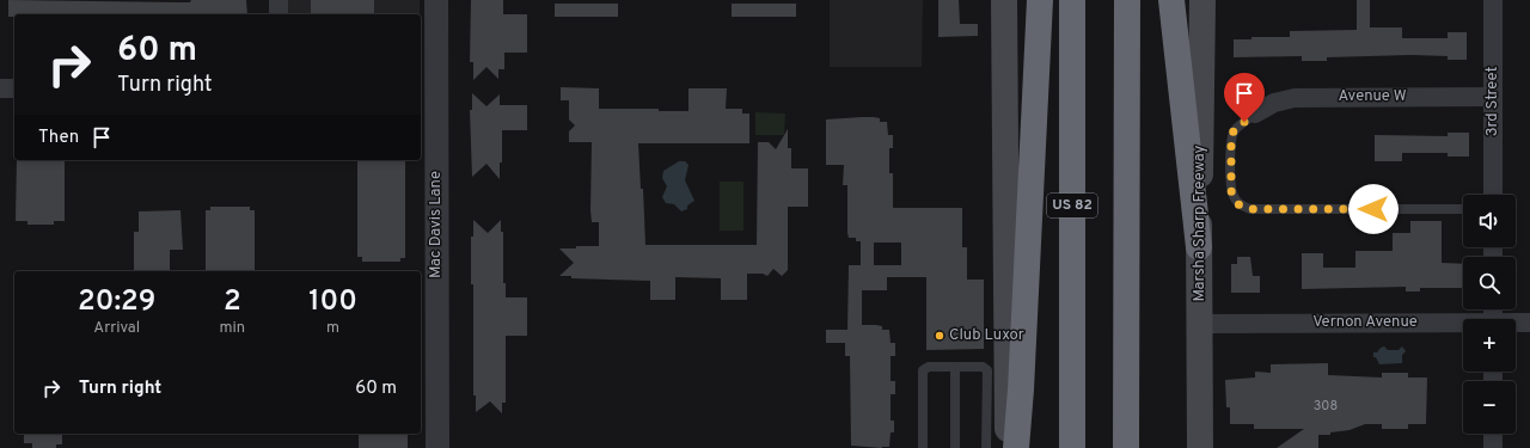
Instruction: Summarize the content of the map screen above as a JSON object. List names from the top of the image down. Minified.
{"streets":{"highway":["US 82"],"main road":["Marsha Sharp Freeway"],"street":["Avenue W","3rd Street","Mac Davis Lane","Vernon Avenue"]},"crossings":[["Avenue W","3rd Street"],["Marsha Sharp Freeway","Vernon Avenue"]],"places":["Club Luxor"],"house_numbers":["308"],"page":{"turn":["60 m","Turn right"],"then":"Then","map_buttons":["+","−"],"eta":["20:29","Arrival","2","min","100","m"],"list":[{"name":"Turn right","value":"60 m"}]}}
